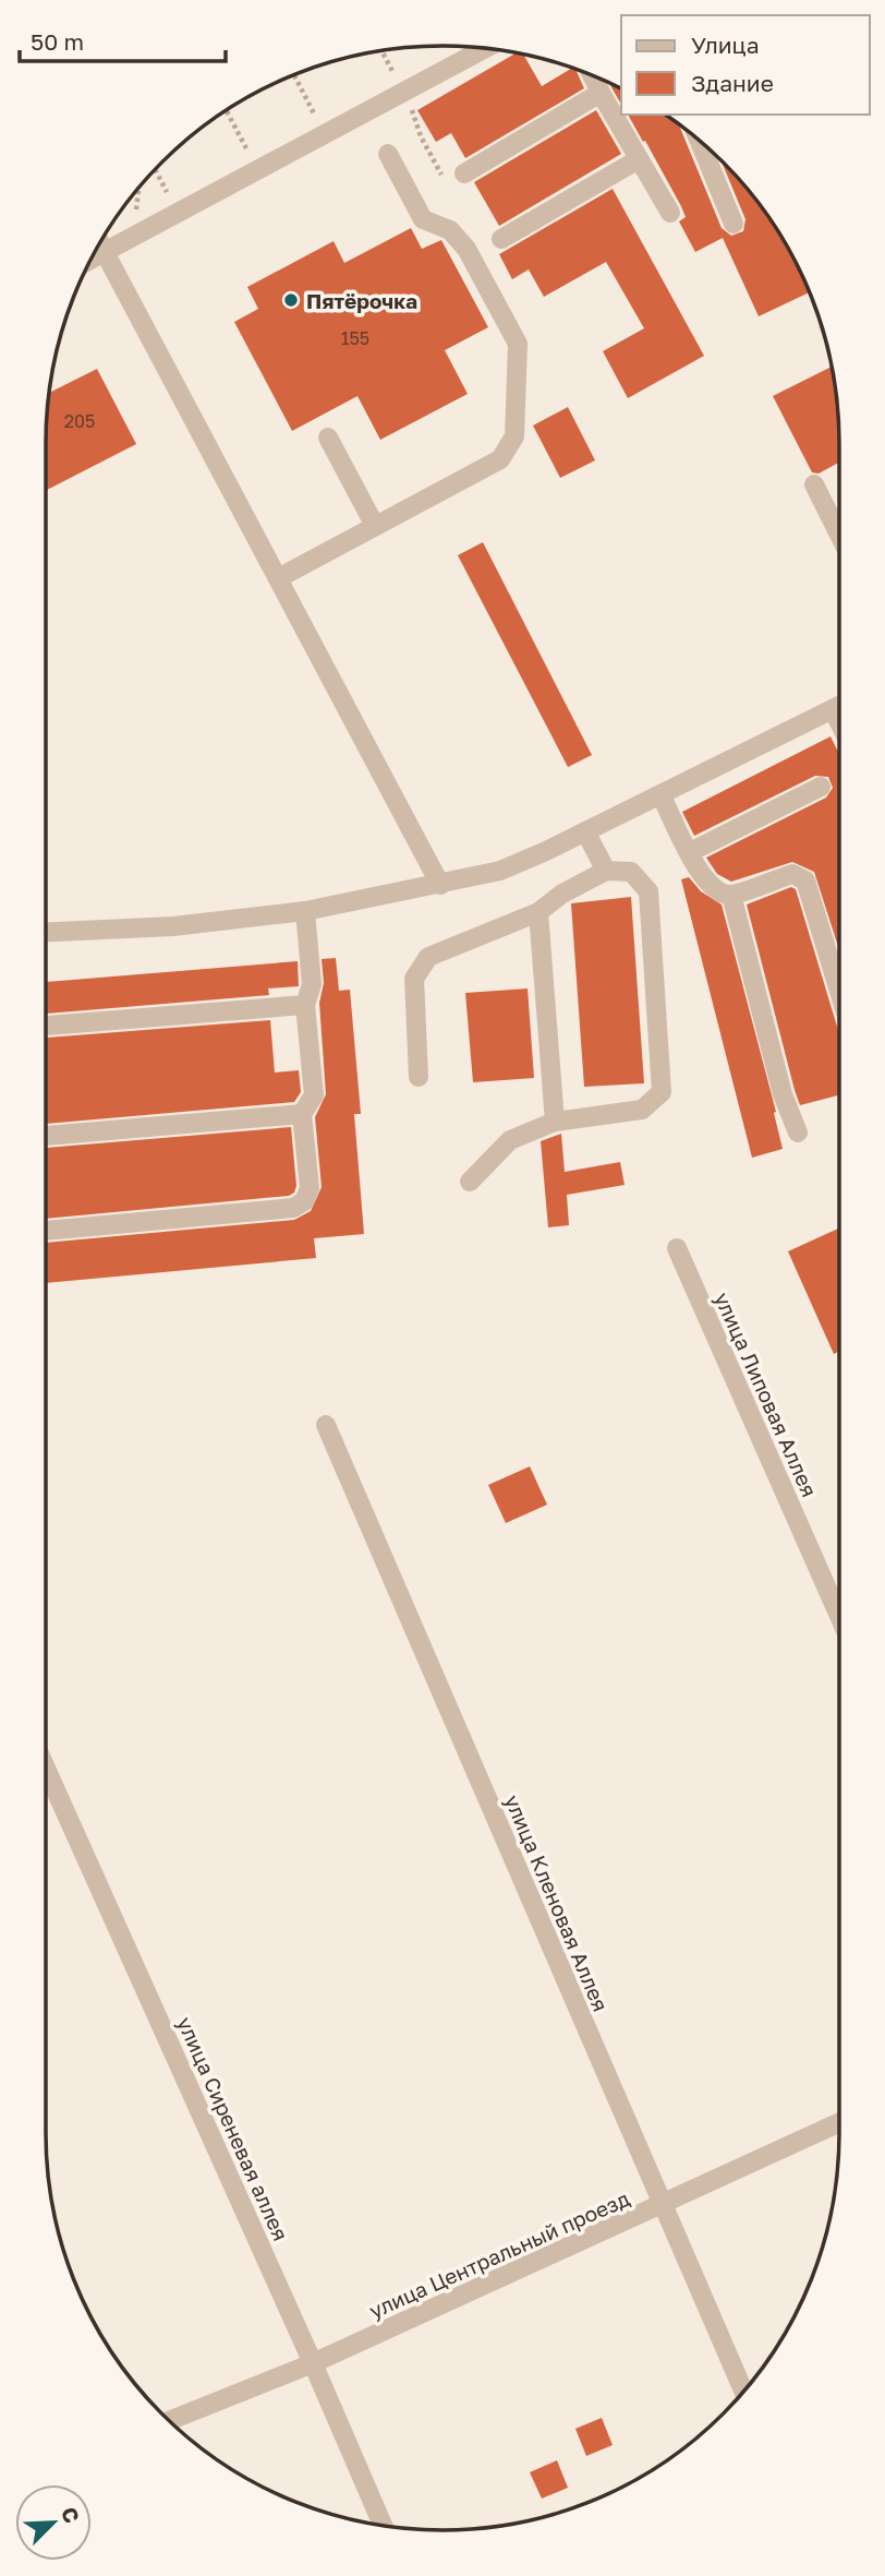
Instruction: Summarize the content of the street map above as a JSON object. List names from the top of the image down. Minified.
{"streets":{"street":["улица Липовая Аллея","улица Кленовая Аллея","улица Сиреневая аллея","улица Центральный проезд"]},"crossings":[["улица Кленовая Аллея","улица Центральный проезд"],["улица Сиреневая аллея","улица Центральный проезд"]],"places":["Пятёрочка"],"house_numbers":["155","205"],"legend":["Улица","Здание"],"scale_bar":"50 m","north":"top right"}
